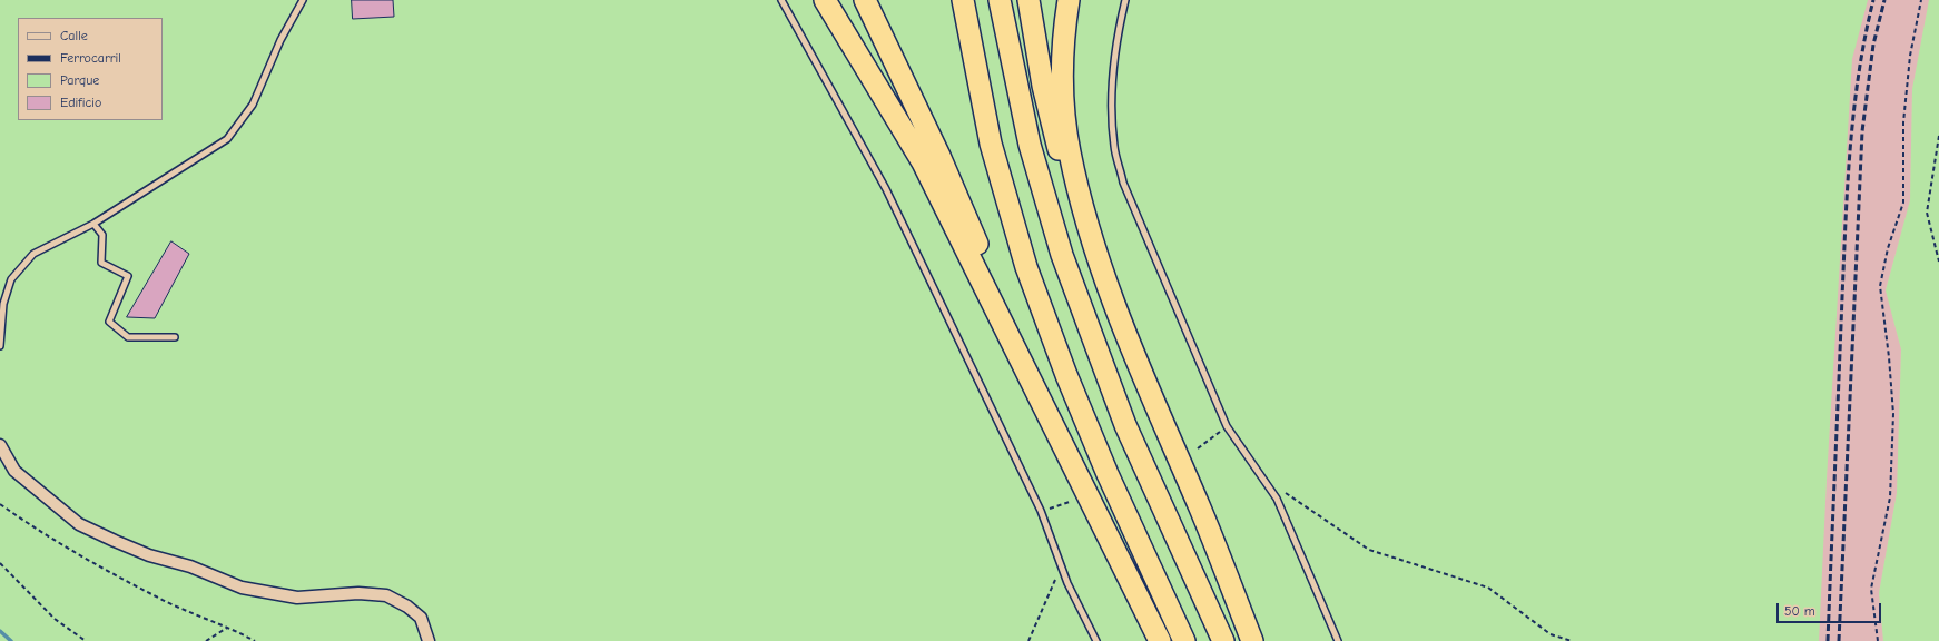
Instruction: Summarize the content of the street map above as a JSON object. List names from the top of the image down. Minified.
{"legend":["Calle","Ferrocarril","Parque","Edificio"],"scale_bar":"50 m"}
